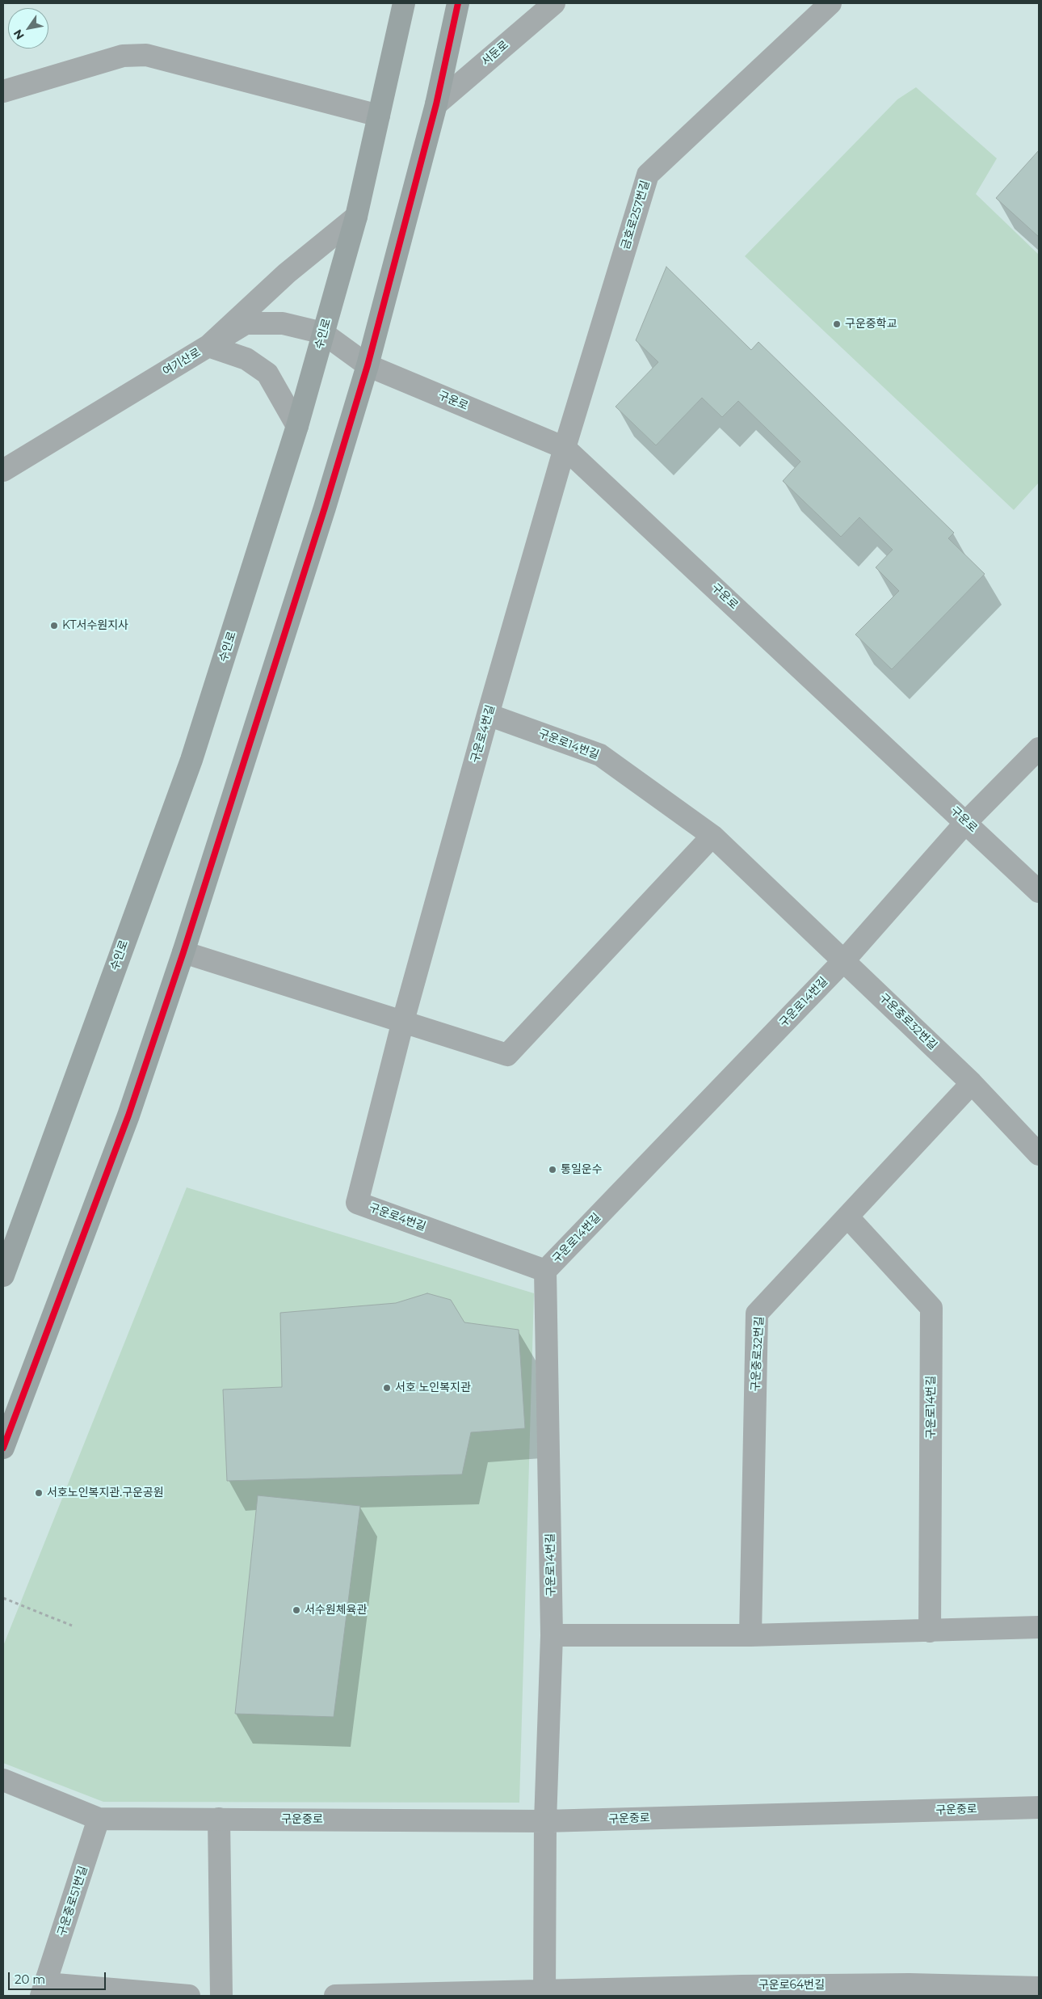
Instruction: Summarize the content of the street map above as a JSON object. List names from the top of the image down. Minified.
{"streets":{"main road":["수인로"],"street":["서둔로","금호로257번길","여기산로","구운로","구운로4번길","구운로14번길","구운중로32번길","구운중로","구운중로51번길","구운로64번길"]},"crossings":[["금호로257번길","구운로"],["금호로257번길","구운로4번길"],["수인로","여기산로"],["여기산로","구운로"],["구운로","구운로4번길"],["구운로","구운로14번길"],["구운로4번길","구운로14번길"],["구운로14번길","구운중로32번길"],["구운로14번길","구운중로"],["구운중로","구운중로51번길"]],"places":["구운중학교","KT서수원지사","통일운수","서호 노인복지관","서호노인복지관.구운공원","서수원체육관"],"scale_bar":"20 m","north":"bottom left"}
